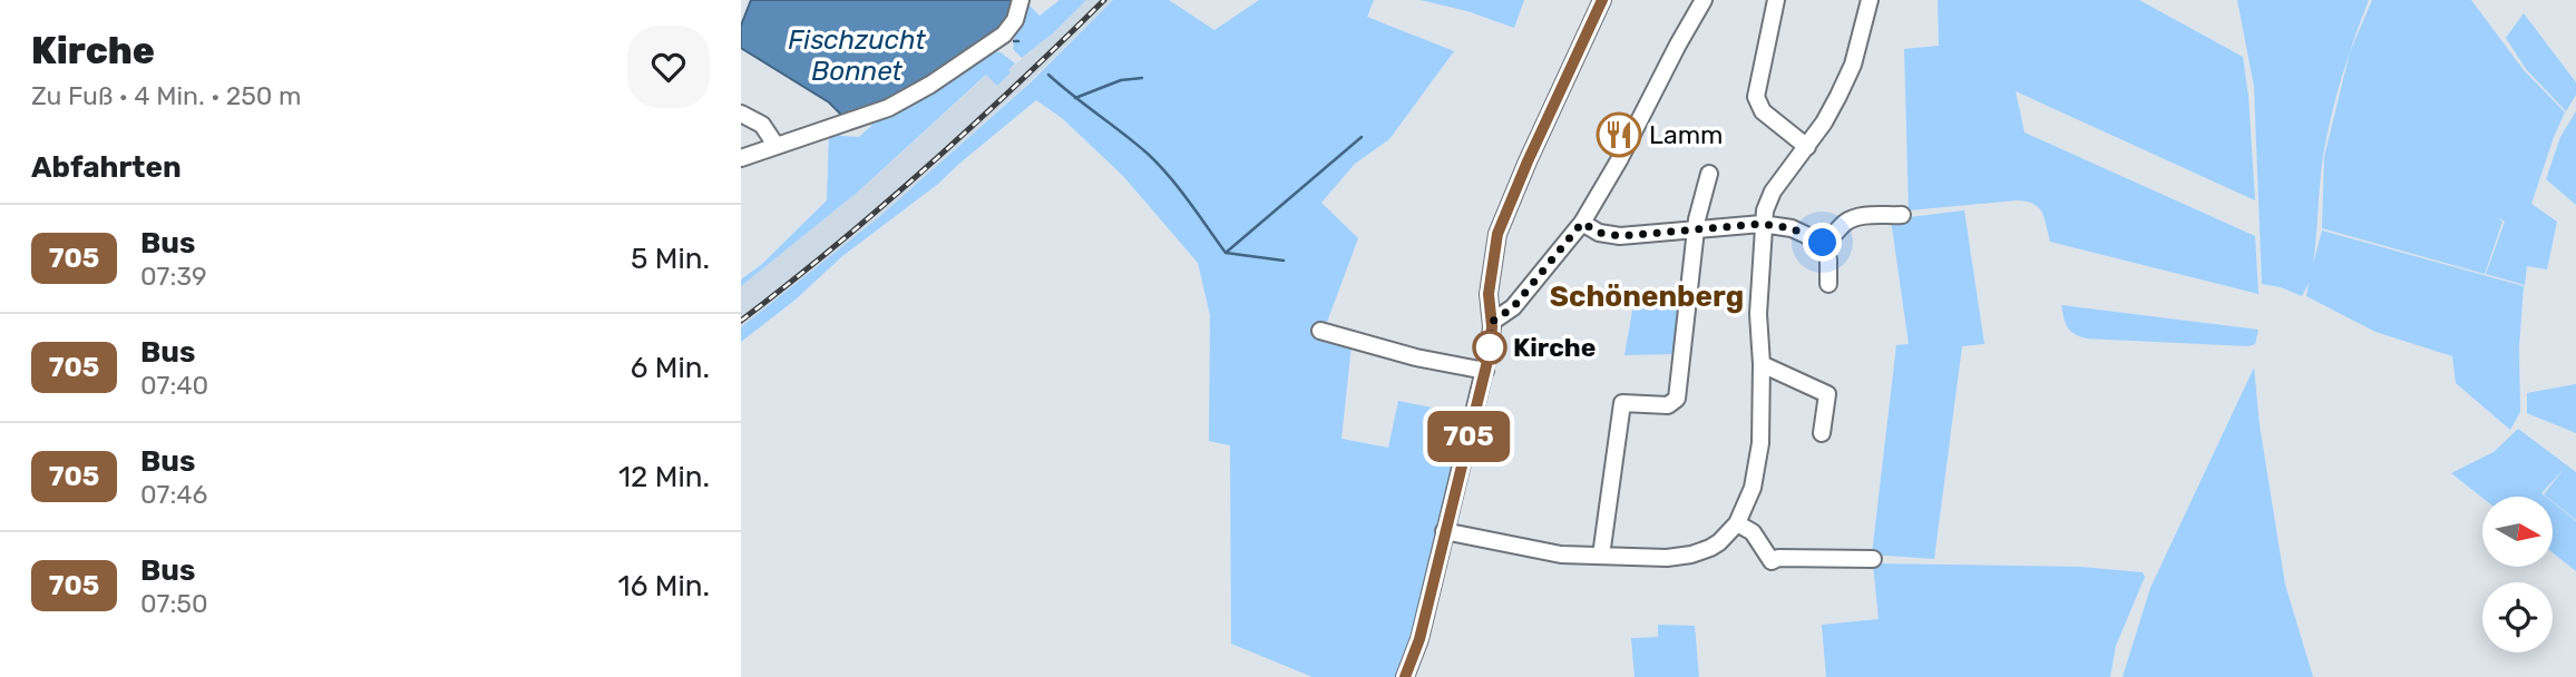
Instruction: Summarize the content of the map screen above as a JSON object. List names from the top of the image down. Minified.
{"districts":["Schönenberg"],"water":["Fischzucht Bonnet"],"places":{"restaurant":["Lamm"],"other":["Kirche"]},"lines":["bus line 705"],"north":"right","page":{"heading":[["Kirche","Zu Fuß · 4 Min. · 250 m"],"Abfahrten"],"on_map":"705","list":[{"mark":"705","name":"Bus","note":"07:39","value":"5 Min."},{"mark":"705","name":"Bus","note":"07:40","value":"6 Min."},{"mark":"705","name":"Bus","note":"07:46","value":"12 Min."},{"mark":"705","name":"Bus","note":"07:50","value":"16 Min."}]}}
